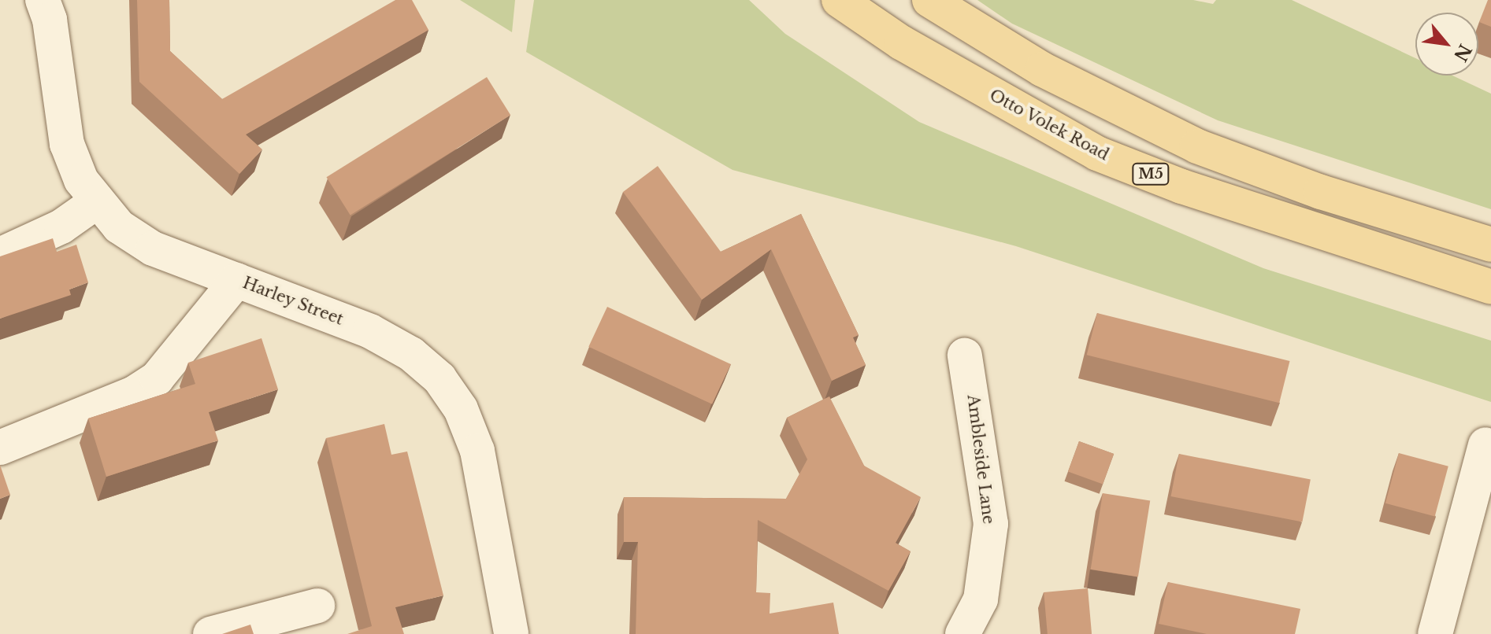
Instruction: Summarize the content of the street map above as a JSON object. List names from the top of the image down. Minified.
{"streets":{"main road":["Otto Volek Road","M5"],"street":["Harley Street","Ambleside Lane"]},"north":"bottom right"}
